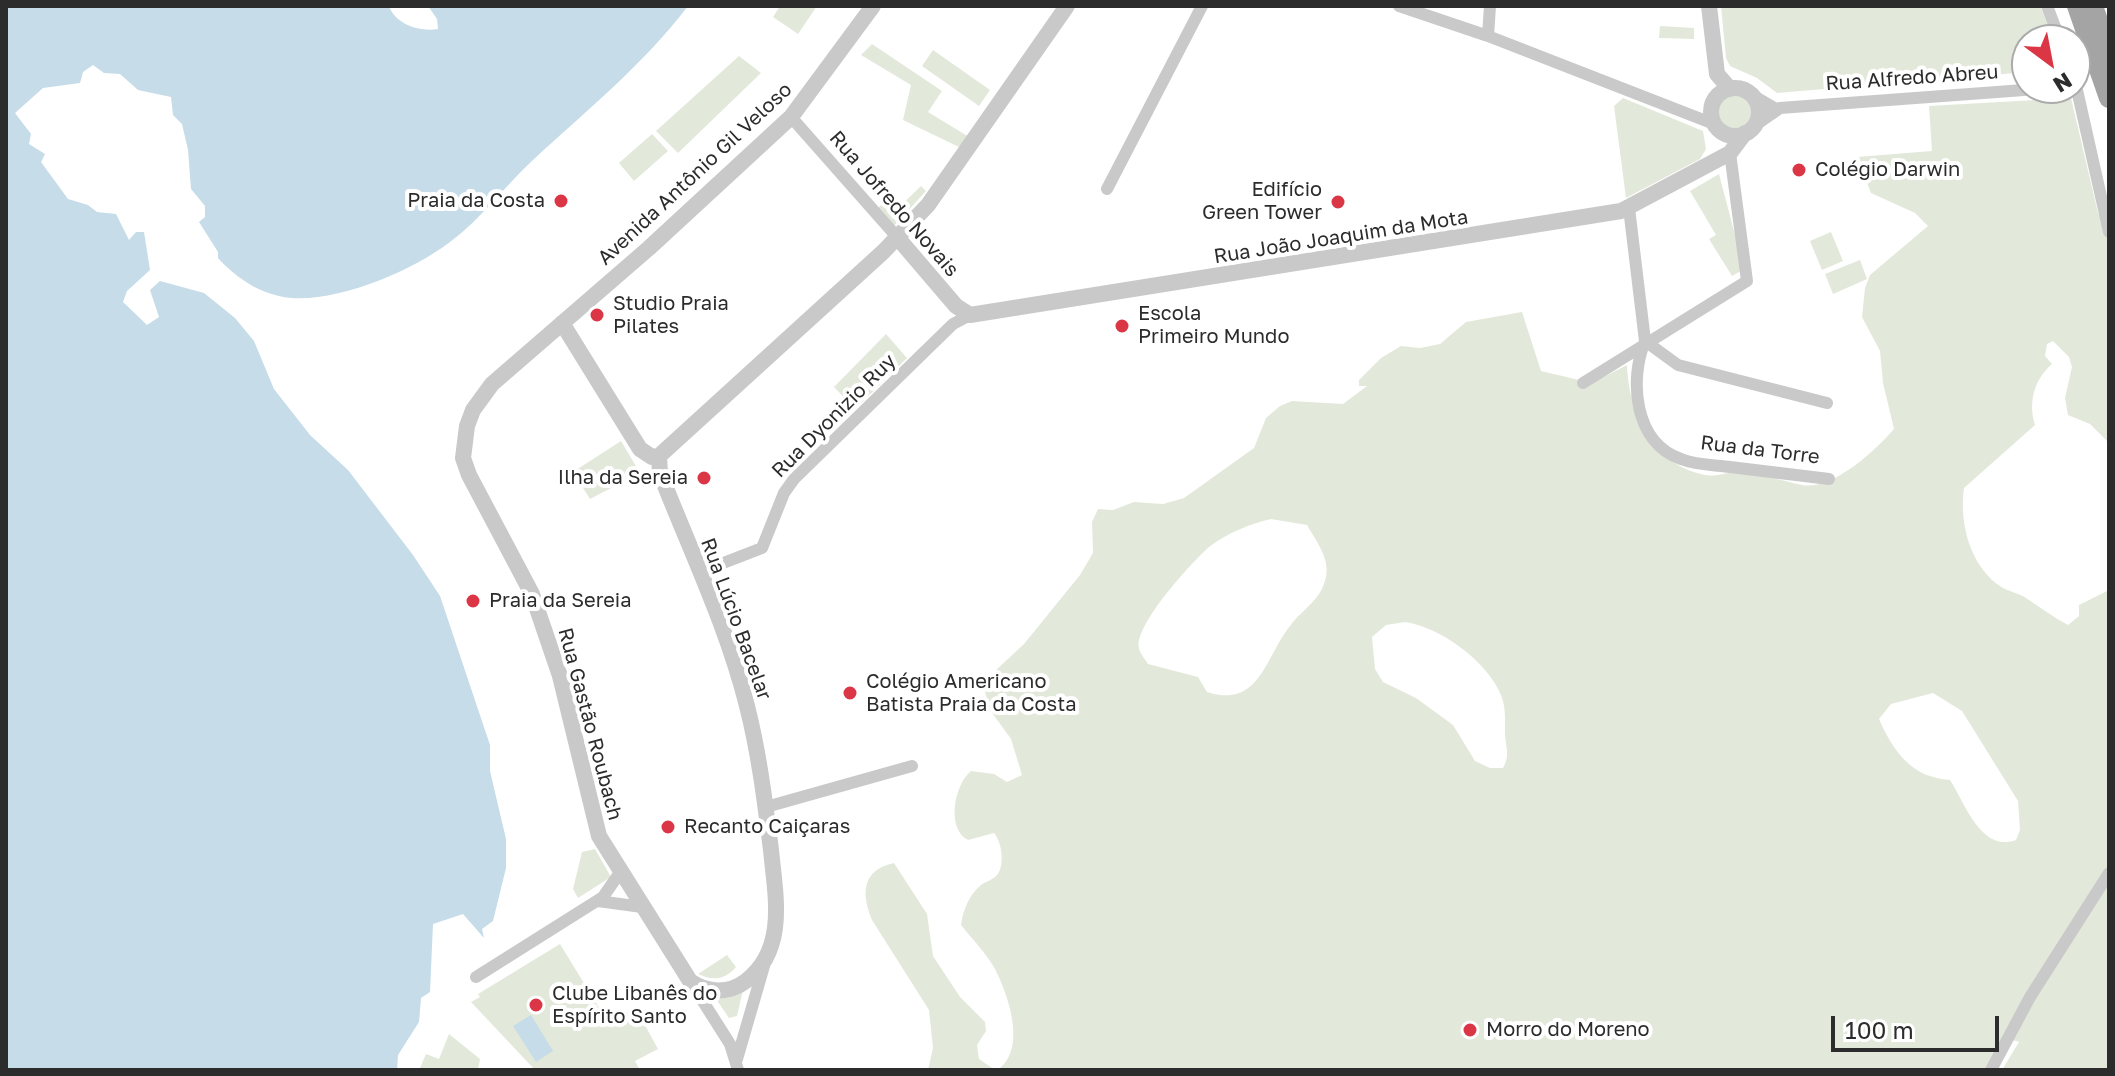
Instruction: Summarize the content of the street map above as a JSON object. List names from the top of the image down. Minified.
{"streets":{"street":["Rua Alfredo Abreu","Avenida Antônio Gil Veloso","Rua Jofredo Novais","Rua João Joaquim da Mota","Rua Dyonizio Ruy","Rua da Torre","Rua Lúcio Bacelar","Rua Gastão Roubach"]},"crossings":[["Avenida Antônio Gil Veloso","Rua Jofredo Novais"],["Avenida Antônio Gil Veloso","Rua Gastão Roubach"],["Rua Jofredo Novais","Rua João Joaquim da Mota"],["Rua Jofredo Novais","Rua Dyonizio Ruy"],["Rua João Joaquim da Mota","Rua Dyonizio Ruy"],["Rua João Joaquim da Mota","Rua da Torre"],["Rua Dyonizio Ruy","Rua Lúcio Bacelar"],["Rua Lúcio Bacelar","Rua Gastão Roubach"]],"places":["Colégio Darwin","Praia da Costa","Edifício Green Tower","Studio Praia Pilates","Escola Primeiro Mundo","Ilha da Sereia","Praia da Sereia","Colégio Americano Batista Praia da Costa","Recanto Caiçaras","Clube Libanês do Espírito Santo","Morro do Moreno"],"scale_bar":"100 m","north":"bottom right"}
